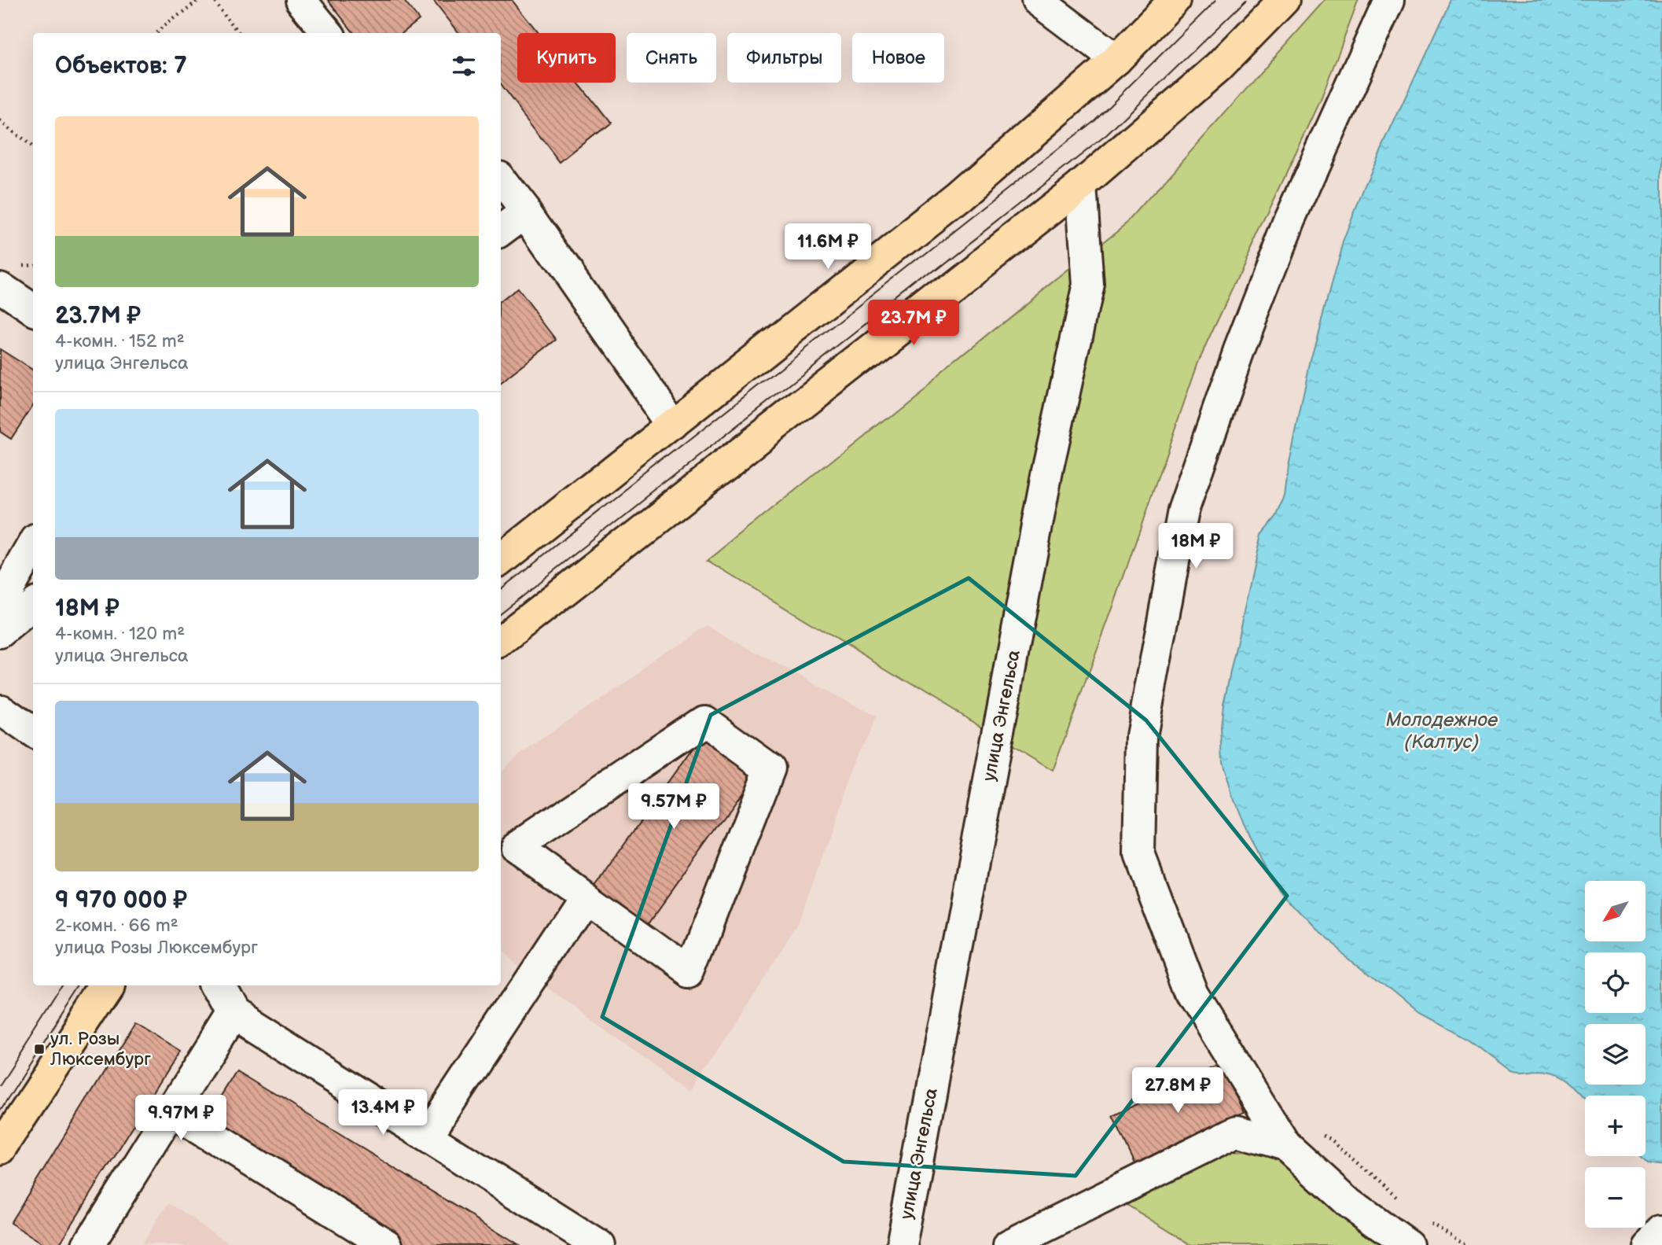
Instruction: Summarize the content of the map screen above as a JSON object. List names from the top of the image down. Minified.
{"streets":{"street":["улица Энгельса"]},"water":["Молодежное (Калтус)"],"places":{"transit":["ул. Розы Люксембург"]},"north":"bottom left","page":{"chip":["Купить","Снять","Фильтры","Новое"],"heading":"Объектов: 7","list":[{"name":"23.7M ₽","note":"4-комн. · 152 m² · улица Энгельса"},{"name":"18M ₽","note":"4-комн. · 120 m² · улица Энгельса"},{"name":"9 970 000 ₽","note":"2-комн. · 66 m² · улица Розы Люксембург"}],"price":["11.6M ₽","23.7M ₽","18M ₽","9.57M ₽","27.8M ₽","13.4M ₽","9.97M ₽"],"map_buttons":["+","−"]}}
